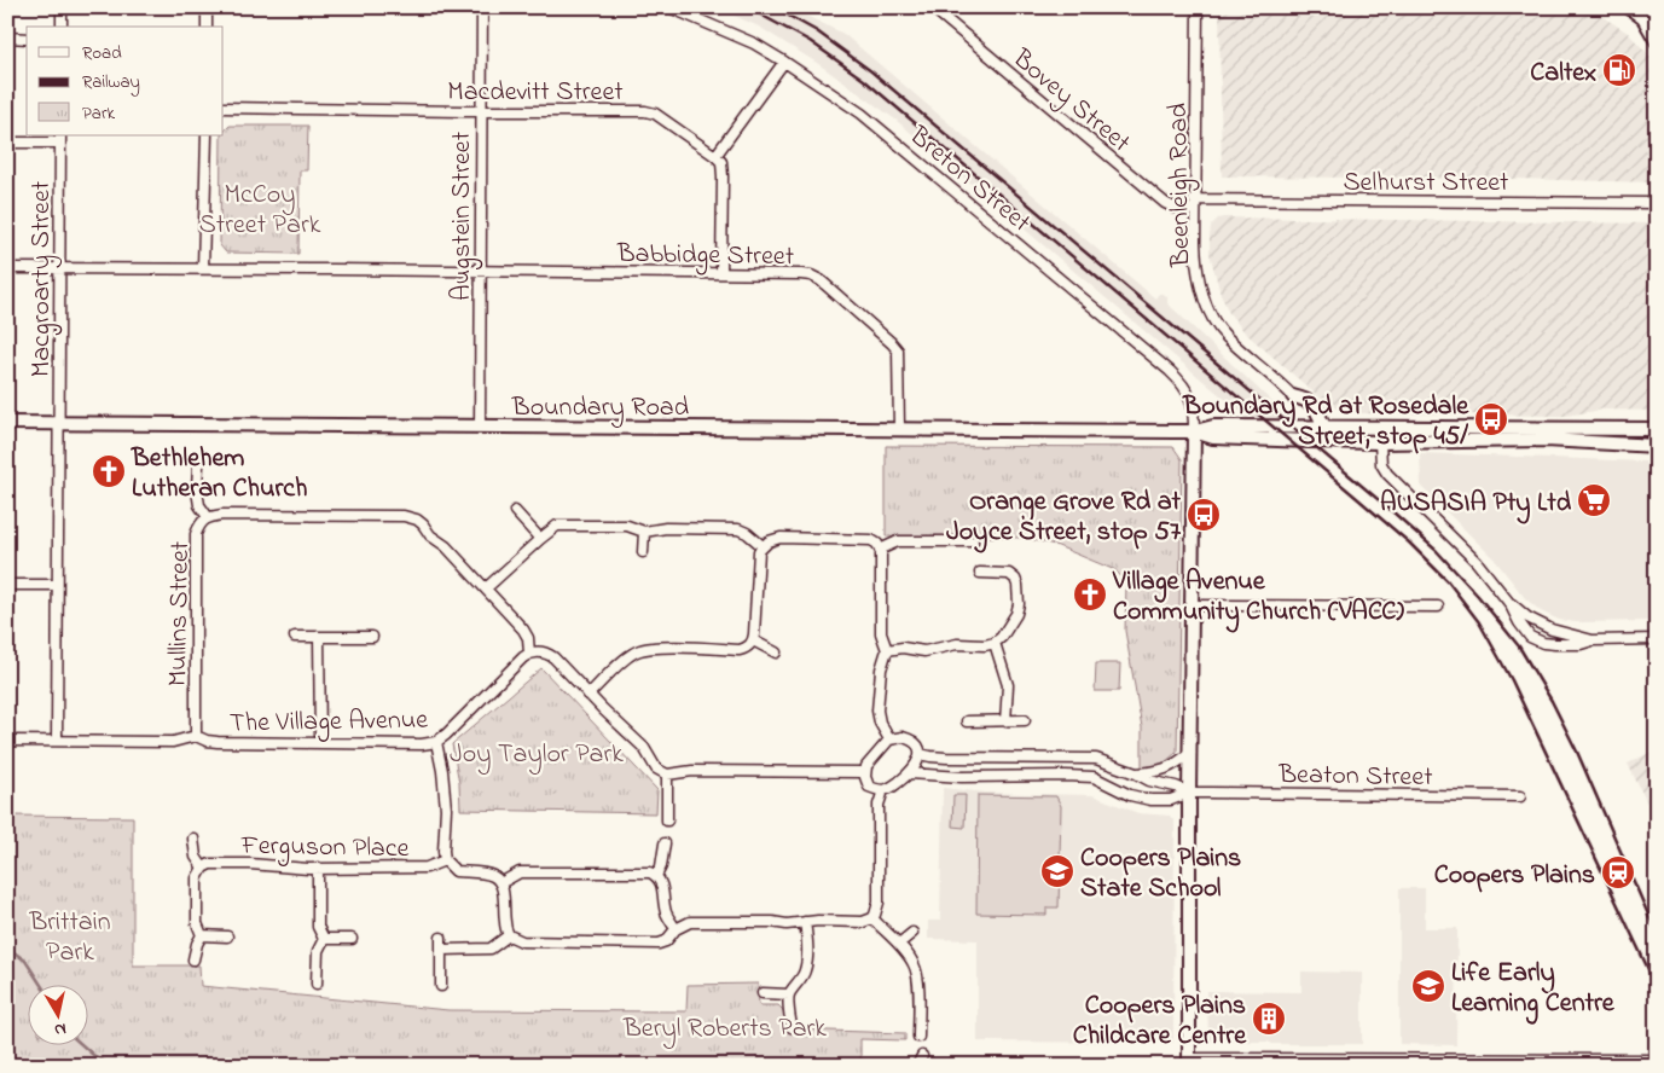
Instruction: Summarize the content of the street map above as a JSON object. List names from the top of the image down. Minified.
{"streets":{"main road":["Boundary Road"],"street":["Macdevitt Street","Bovey Street","Breton Street","Selhurst Street","Beenleigh Road","Augstein Street","Babbidge Street","Macgroarty Street","Mullins Street","The Village Avenue","Beaton Street","Ferguson Place"]},"crossings":[["Macdevitt Street","Augstein Street"],["Bovey Street","Beenleigh Road"],["Breton Street","Boundary Road"],["Selhurst Street","Beenleigh Road"],["Augstein Street","Babbidge Street"],["Augstein Street","Boundary Road"],["Babbidge Street","Macgroarty Street"],["Babbidge Street","Boundary Road"],["Macgroarty Street","Boundary Road"],["Mullins Street","The Village Avenue"]],"parks":["McCoy Street Park","Joy Taylor Park","Brittain Park","Beryl Roberts Park"],"places":{"fuel station":["Caltex"],"bus stop":["Boundary Rd at Rosedale Street, stop 45/","Orange Grove Rd at Joyce Street, stop 57"],"church":["Bethlehem Lutheran Church","Village Avenue Community Church (VACC)"],"supermarket":["AUSASIA Pty Ltd"],"school or university":["Coopers Plains State School","Life Early Learning Centre"],"station":["Coopers Plains"],"building":["Coopers Plains Childcare Centre"]},"legend":["Road","Railway","Park"],"north":"bottom"}
